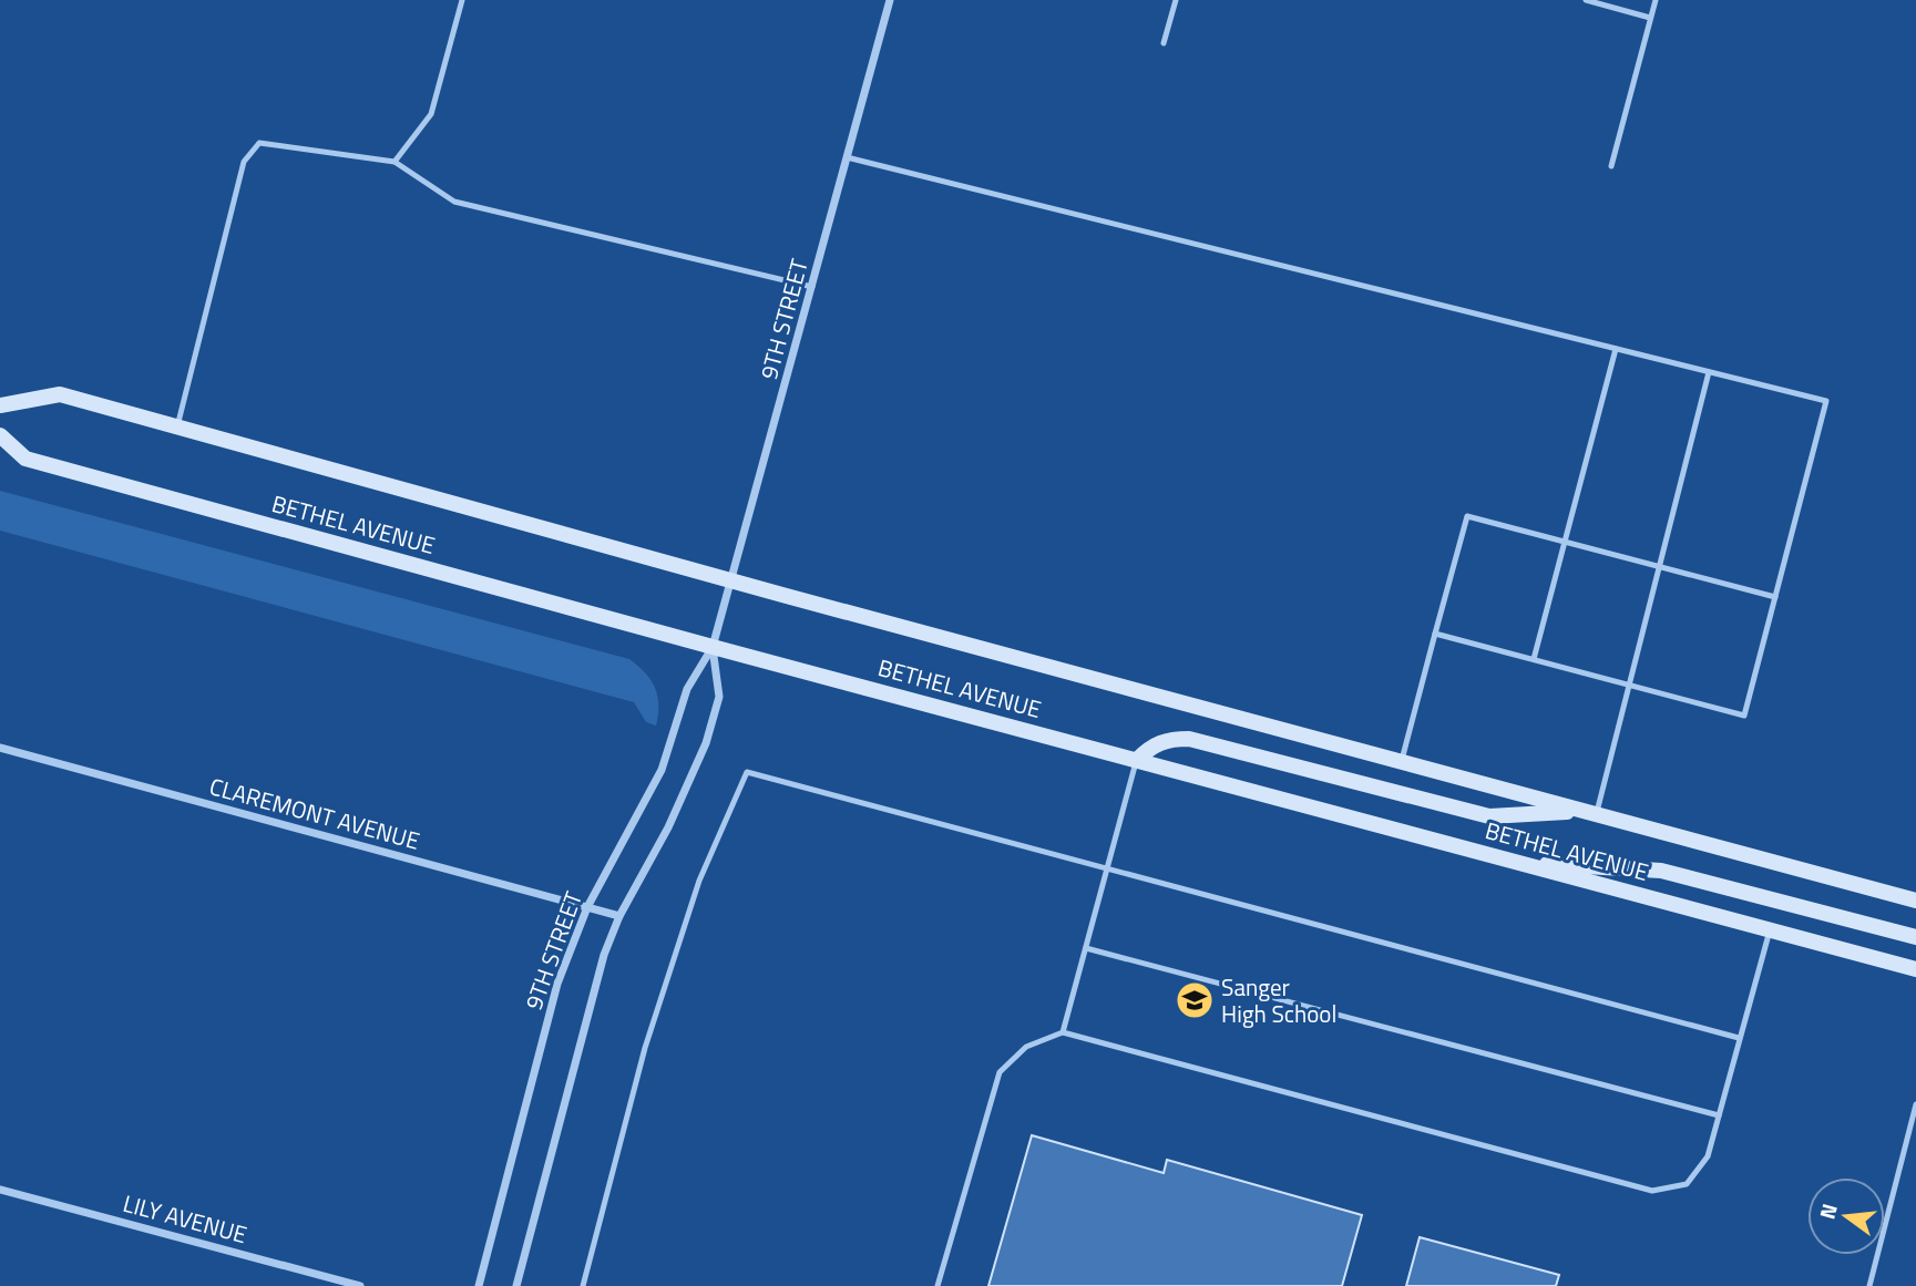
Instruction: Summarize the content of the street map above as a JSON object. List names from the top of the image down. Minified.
{"streets":{"main road":["BETHEL AVENUE"],"street":["9TH STREET","CLAREMONT AVENUE","LILY AVENUE"]},"crossings":[["9TH STREET","BETHEL AVENUE"],["9TH STREET","CLAREMONT AVENUE"]],"places":{"school or university":["Sanger High School"]},"north":"left"}
